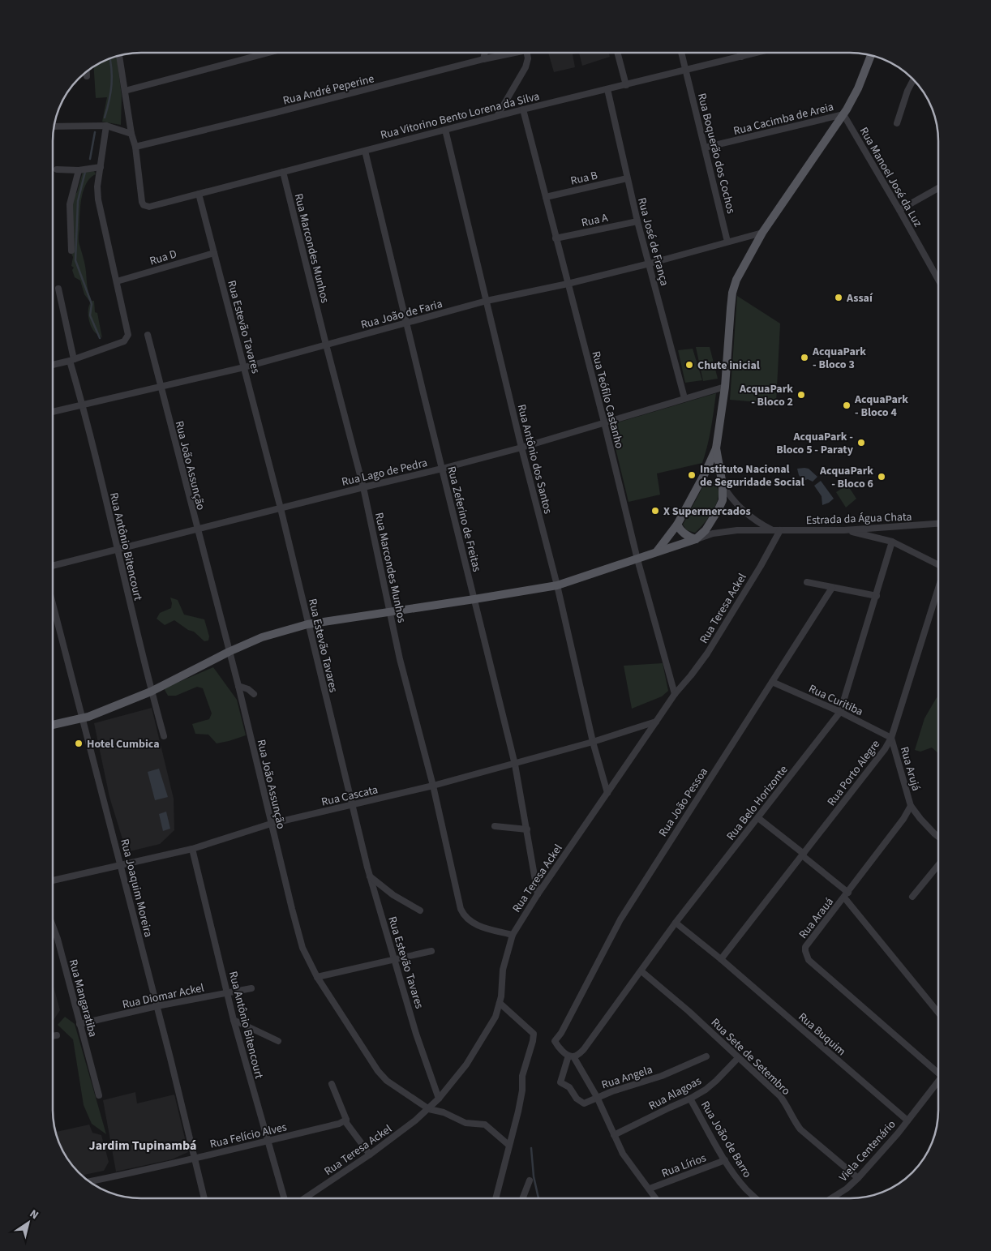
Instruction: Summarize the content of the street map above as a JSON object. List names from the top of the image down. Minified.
{"streets":{"street":["Rua André Peperine","Rua Vitorino Bento Lorena da Silva","Rua Cacimba de Areia","Rua Boquerão dos Cochos","Rua Manoel José da Luz","Rua B","Rua A","Rua José de França","Rua Marcondes Munhos","Rua D","Rua João de Faria","Rua Estevão Tavares","Rua Teófilo Castanho","Rua Antônio dos Santos","Rua João Assunção","Rua Lago de Pedra","Estrada da Água Chata","Rua Zeferino de Freitas","Rua Antônio Bitencourt","Rua Teresa Ackel","Rua Curitiba","Rua Arujá","Rua Porto Alegre","Rua Cascata","Rua João Pessoa","Rua Belo Horizonte","Rua Joaquim Moreira","Rua Arauá","Rua Diomar Ackel","Rua Mangaratiba","Rua Buquim","Rua Sete de Setembro","Rua Angela","Rua Alagoas","Rua Felício Alves","Rua João de Barro","Viela Centenário","Rua Lírios"]},"crossings":[["Rua André Peperine","Rua Vitorino Bento Lorena da Silva"],["Rua Vitorino Bento Lorena da Silva","Rua Boquerão dos Cochos"],["Rua Vitorino Bento Lorena da Silva","Rua José de França"],["Rua Vitorino Bento Lorena da Silva","Rua Marcondes Munhos"],["Rua Vitorino Bento Lorena da Silva","Rua Estevão Tavares"],["Rua Vitorino Bento Lorena da Silva","Rua Teófilo Castanho"],["Rua Vitorino Bento Lorena da Silva","Rua Antônio dos Santos"],["Rua Vitorino Bento Lorena da Silva","Rua Zeferino de Freitas"],["Rua Cacimba de Areia","Rua Boquerão dos Cochos"],["Rua Cacimba de Areia","Rua Manoel José da Luz"],["Rua Boquerão dos Cochos","Rua João de Faria"],["Rua B","Rua José de França"],["Rua B","Rua Teófilo Castanho"],["Rua A","Rua José de França"],["Rua A","Rua Teófilo Castanho"],["Rua José de França","Rua João de Faria"],["Rua José de França","Rua Lago de Pedra"],["Rua Marcondes Munhos","Rua João de Faria"],["Rua Marcondes Munhos","Rua Lago de Pedra"],["Rua Marcondes Munhos","Rua Teresa Ackel"],["Rua Marcondes Munhos","Rua Cascata"],["Rua D","Rua Estevão Tavares"],["Rua João de Faria","Rua Estevão Tavares"],["Rua João de Faria","Rua Teófilo Castanho"],["Rua João de Faria","Rua Antônio dos Santos"],["Rua João de Faria","Rua João Assunção"],["Rua João de Faria","Rua Zeferino de Freitas"],["Rua João de Faria","Rua Antônio Bitencourt"],["Rua Estevão Tavares","Rua Lago de Pedra"],["Rua Estevão Tavares","Rua Teresa Ackel"],["Rua Estevão Tavares","Rua Cascata"],["Rua Teófilo Castanho","Rua Lago de Pedra"],["Rua Teófilo Castanho","Rua Teresa Ackel"],["Rua Antônio dos Santos","Rua Lago de Pedra"],["Rua Antônio dos Santos","Rua Teresa Ackel"],["Rua Antônio dos Santos","Rua Cascata"],["Rua João Assunção","Rua Lago de Pedra"],["Rua João Assunção","Rua Teresa Ackel"],["Rua João Assunção","Rua Cascata"],["Rua Lago de Pedra","Rua Zeferino de Freitas"],["Rua Lago de Pedra","Rua Antônio Bitencourt"],["Estrada da Água Chata","Rua Teresa Ackel"],["Rua Zeferino de Freitas","Rua Teresa Ackel"],["Rua Zeferino de Freitas","Rua Cascata"],["Rua Antônio Bitencourt","Rua Cascata"],["Rua Antônio Bitencourt","Rua Diomar Ackel"],["Rua Antônio Bitencourt","Rua Felício Alves"],["Rua Teresa Ackel","Rua Cascata"],["Rua Curitiba","Rua Arujá"],["Rua Curitiba","Rua Porto Alegre"],["Rua Curitiba","Rua João Pessoa"],["Rua Curitiba","Rua Belo Horizonte"],["Rua Arujá","Rua Porto Alegre"],["Rua Arujá","Rua Arauá"],["Rua Porto Alegre","Rua Buquim"],["Rua Cascata","Rua Joaquim Moreira"],["Rua João Pessoa","Rua Belo Horizonte"],["Rua João Pessoa","Rua Angela"],["Rua Belo Horizonte","Rua Buquim"],["Rua Belo Horizonte","Rua Sete de Setembro"],["Rua Belo Horizonte","Rua Angela"],["Rua Joaquim Moreira","Rua Diomar Ackel"],["Rua Joaquim Moreira","Rua Felício Alves"],["Rua Diomar Ackel","Rua Mangaratiba"],["Rua Buquim","Viela Centenário"],["Rua Sete de Setembro","Rua Alagoas"],["Rua Sete de Setembro","Viela Centenário"],["Rua Alagoas","Rua João de Barro"],["Rua João de Barro","Rua Lírios"]],"districts":["Jardim Tupinambá"],"places":["Assaí","AcquaPark - Bloco 3","Chute inicial","AcquaPark - Bloco 2","AcquaPark - Bloco 4","AcquaPark - Bloco 5 - Paraty","Instituto Nacional de Seguridade Social","AcquaPark - Bloco 6","X Supermercados","Hotel Cumbica"],"north":"top right"}
